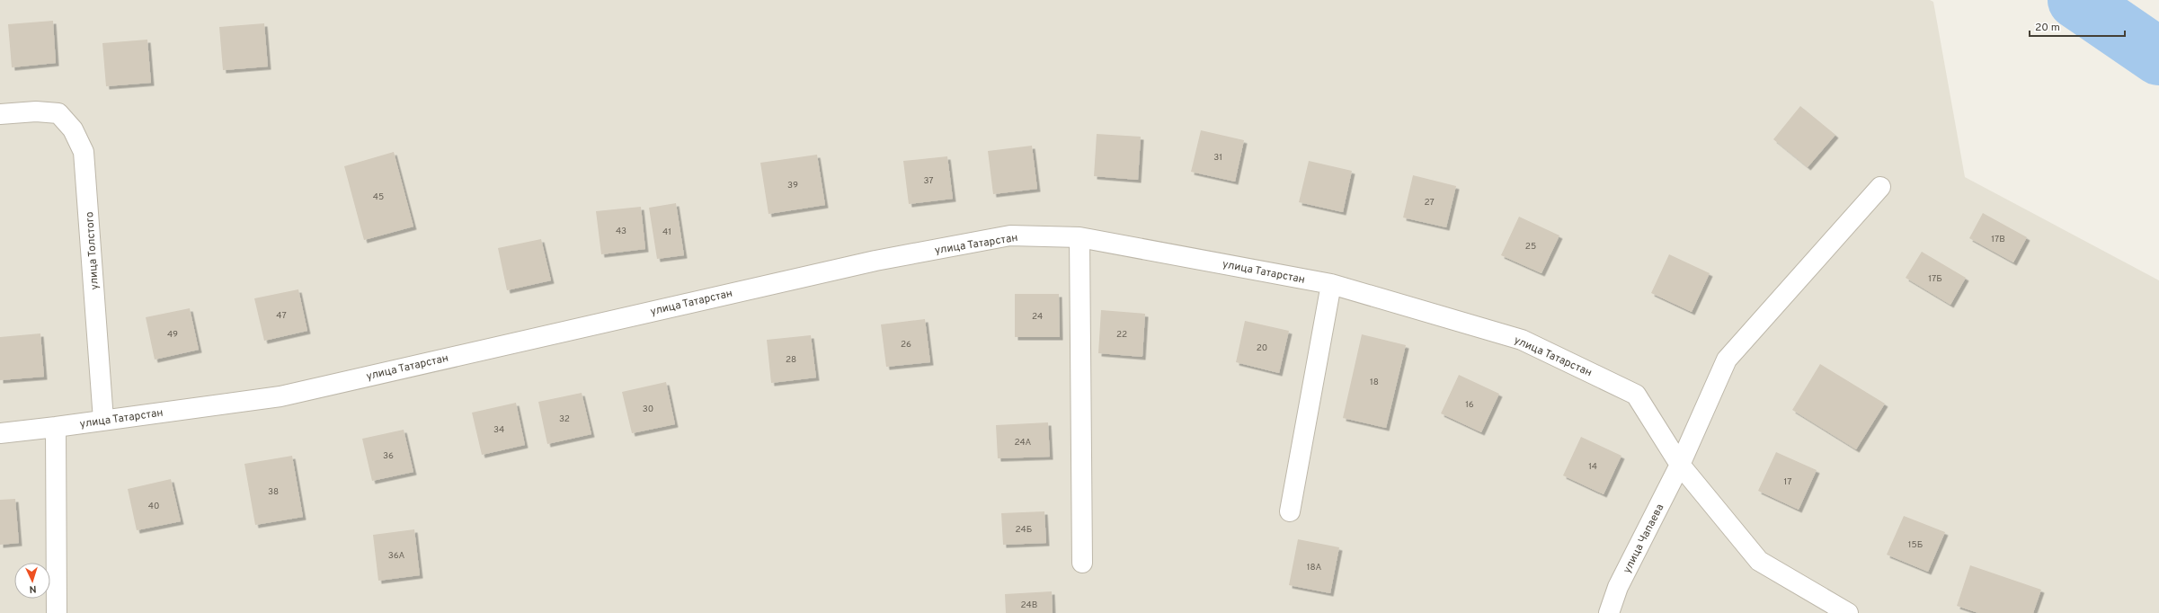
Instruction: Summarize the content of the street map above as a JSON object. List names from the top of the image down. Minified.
{"streets":{"street":["улица Татарстан","улица Толстого","улица Чапаева"]},"crossings":[["улица Татарстан","улица Толстого"],["улица Татарстан","улица Чапаева"]],"house_numbers":["31","37","39","45","27","43","41","17В","25","17Б","47","24","49","22","26","20","28","18","16","30","32","34","24А","36","14","17","38","40","24Б","15Б","36А","18А","24В"],"scale_bar":"20 m","north":"bottom"}
